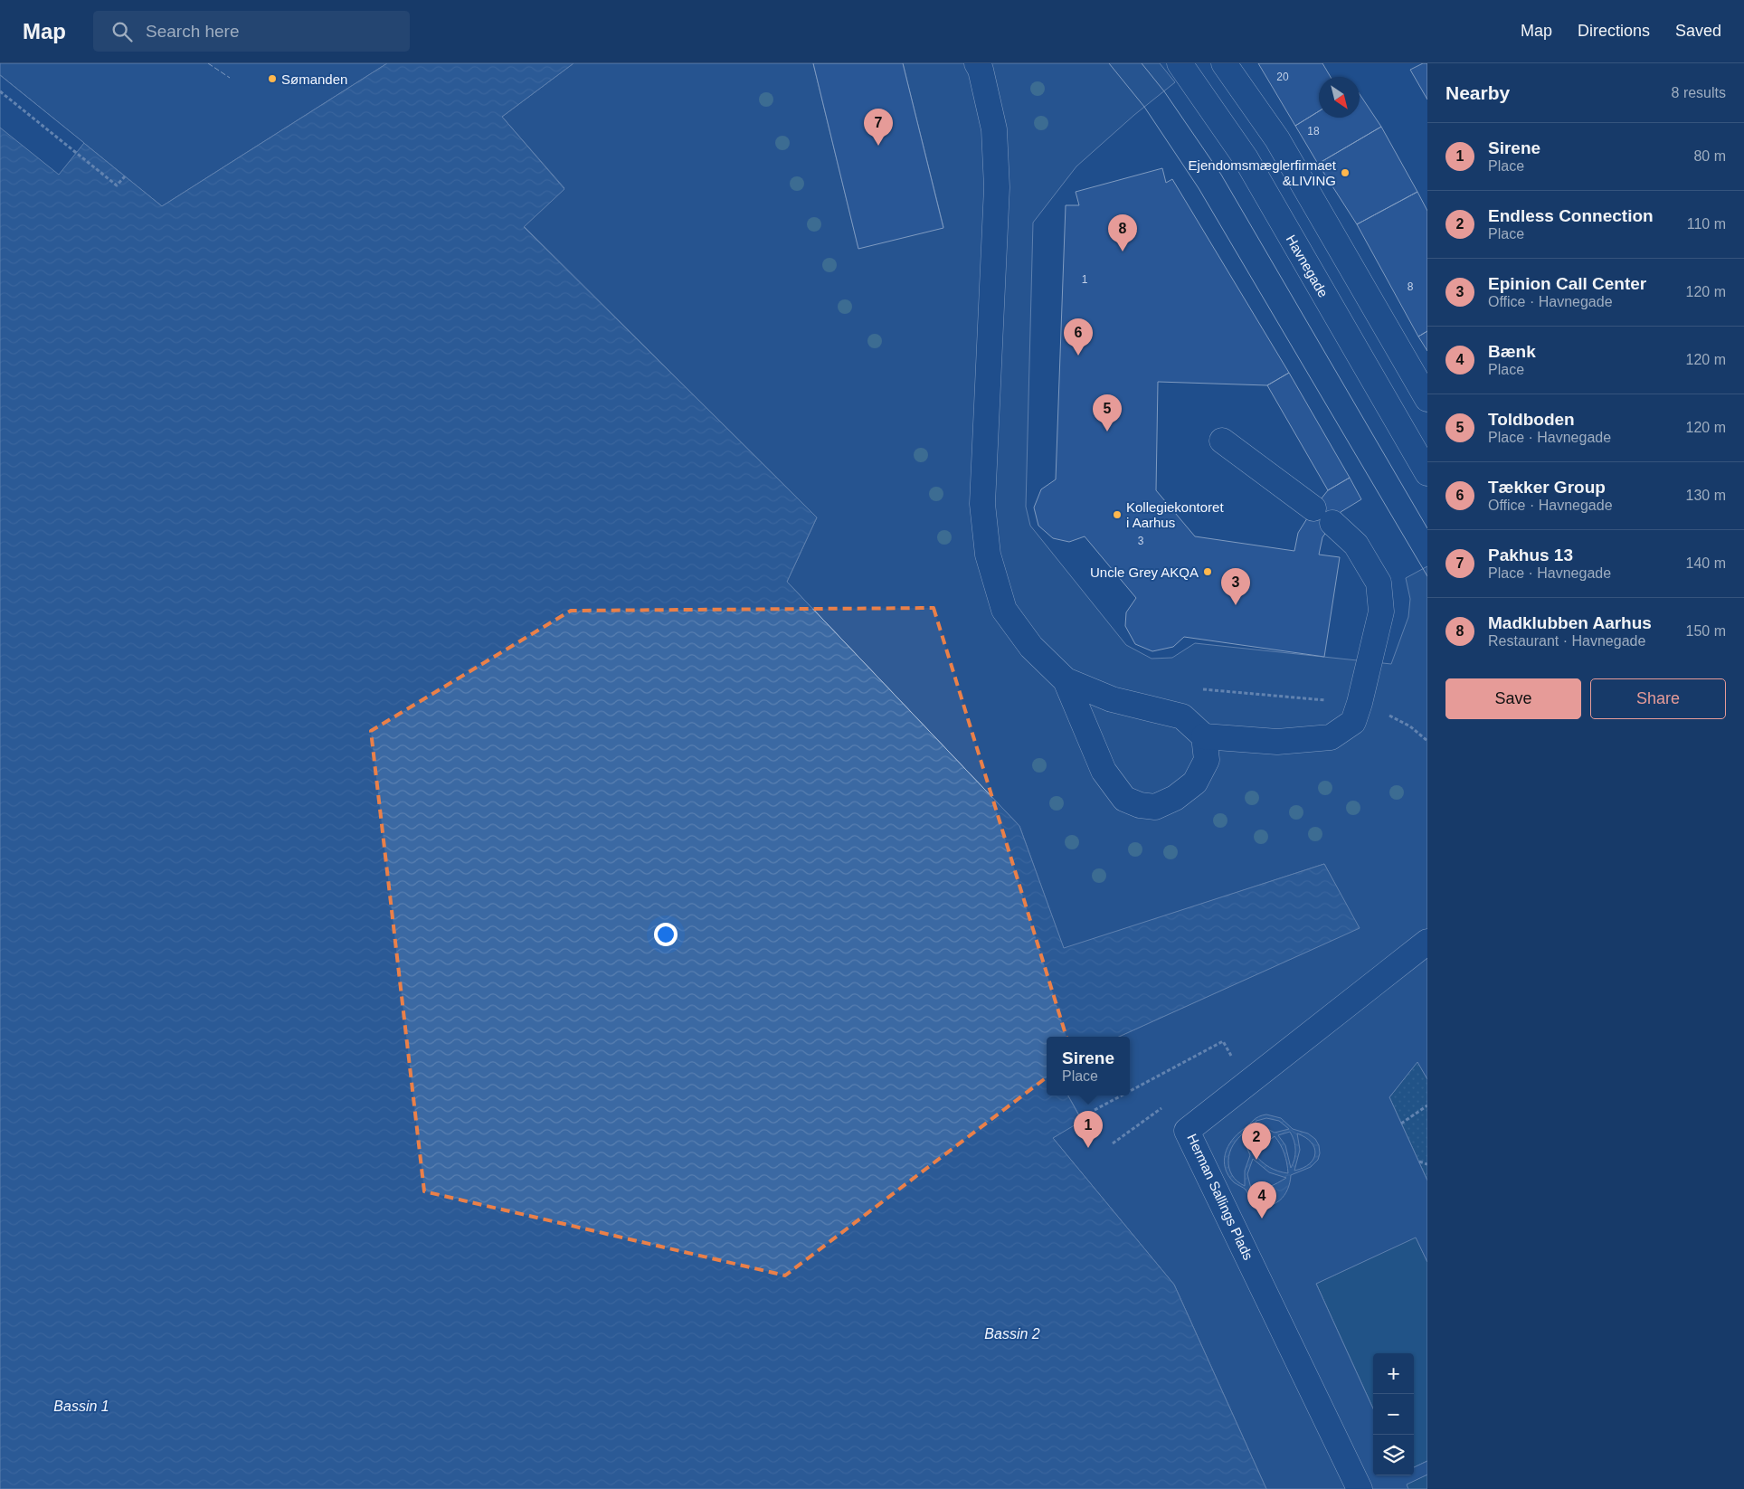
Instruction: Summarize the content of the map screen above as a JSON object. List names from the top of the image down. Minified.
{"streets":{"street":["Havnegade","Herman Sallings Plads"]},"water":["Bassin 2","Bassin 1"],"places":["Sømanden","Ejendomsmæglerfirmaet &LIVING","Kollegiekontoret i Aarhus","Uncle Grey AKQA"],"house_numbers":["20","18","1","8","3"],"north":"bottom right","page":{"header":"Map","search":"Search here","nav":["Map","Directions","Saved"],"heading":["Nearby","8 results"],"pins":["7","8","6","5","3","1","2","4"],"list":[{"mark":"1","name":"Sirene","note":"Place","value":"80 m"},{"mark":"2","name":"Endless Connection","note":"Place","value":"110 m"},{"mark":"3","name":"Epinion Call Center","note":"Office · Havnegade","value":"120 m"},{"mark":"4","name":"Bænk","note":"Place","value":"120 m"},{"mark":"5","name":"Toldboden","note":"Place · Havnegade","value":"120 m"},{"mark":"6","name":"Tækker Group","note":"Office · Havnegade","value":"130 m"},{"mark":"7","name":"Pakhus 13","note":"Place · Havnegade","value":"140 m"},{"mark":"8","name":"Madklubben Aarhus","note":"Restaurant · Havnegade","value":"150 m"}],"buttons":["Save","Share"],"popup":["Sirene","Place"],"map_buttons":["+","−"]}}
